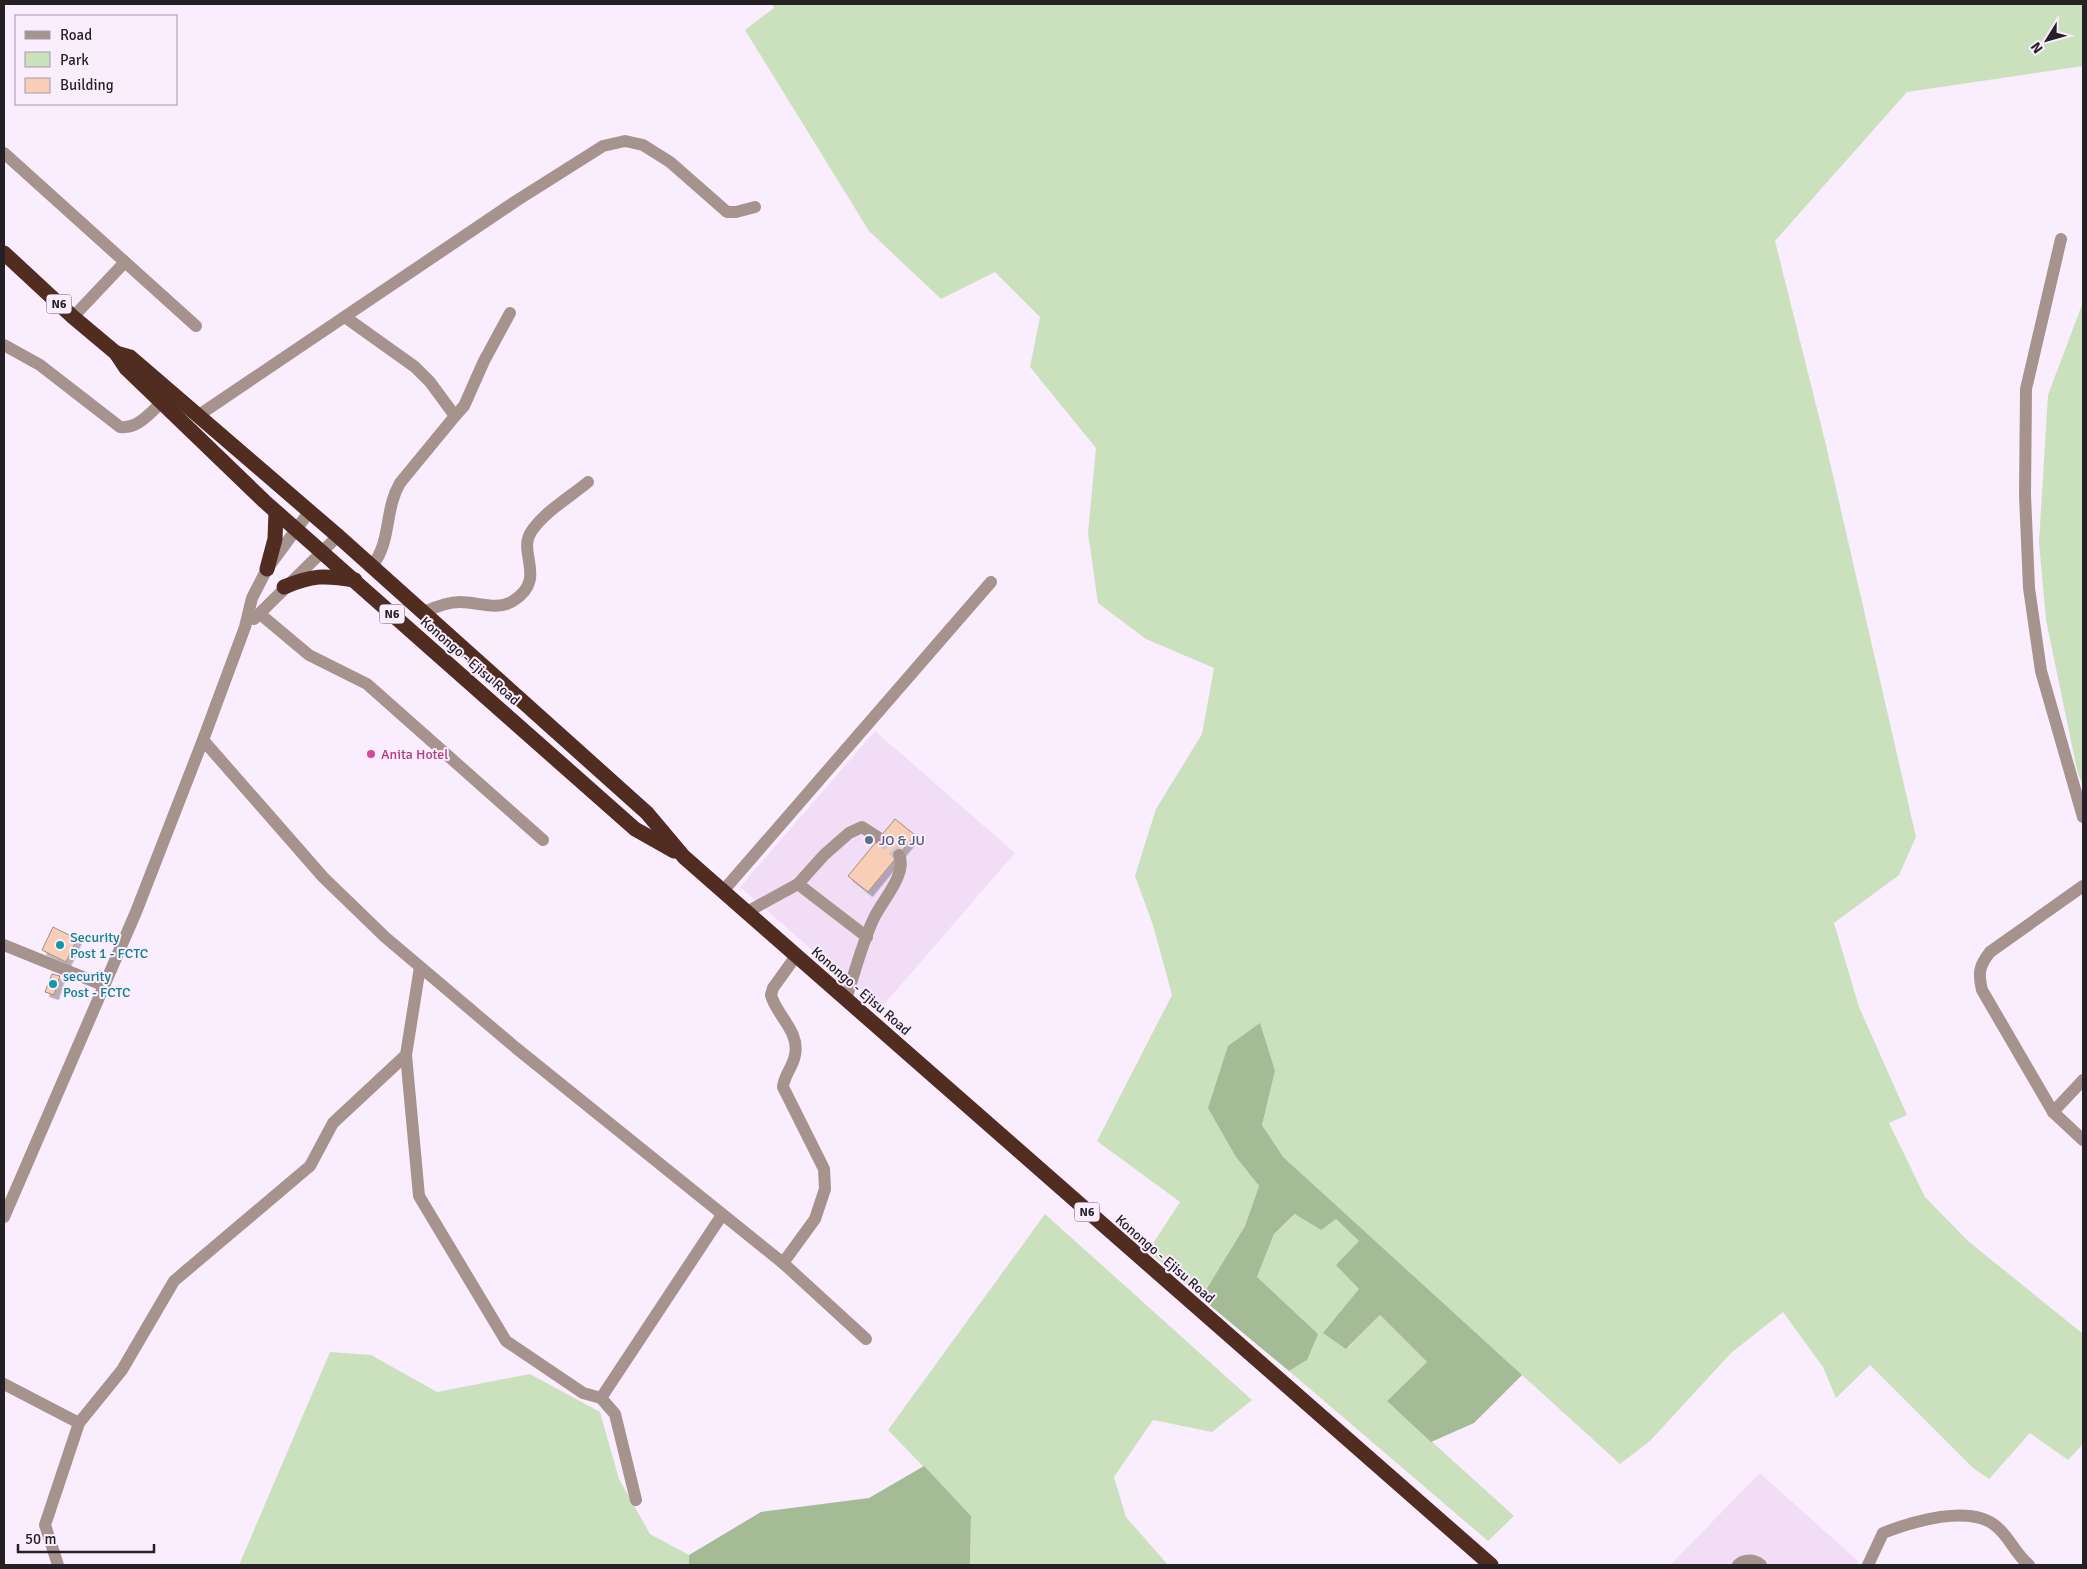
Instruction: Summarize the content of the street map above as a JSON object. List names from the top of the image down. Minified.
{"streets":{"highway":["N6","Konongo - Ejisu Road"]},"places":["Anita Hotel","JO & JU","Security Post 1 - FCTC","security Post - FCTC"],"legend":["Road","Park","Building"],"scale_bar":"50 m","north":"bottom left"}
